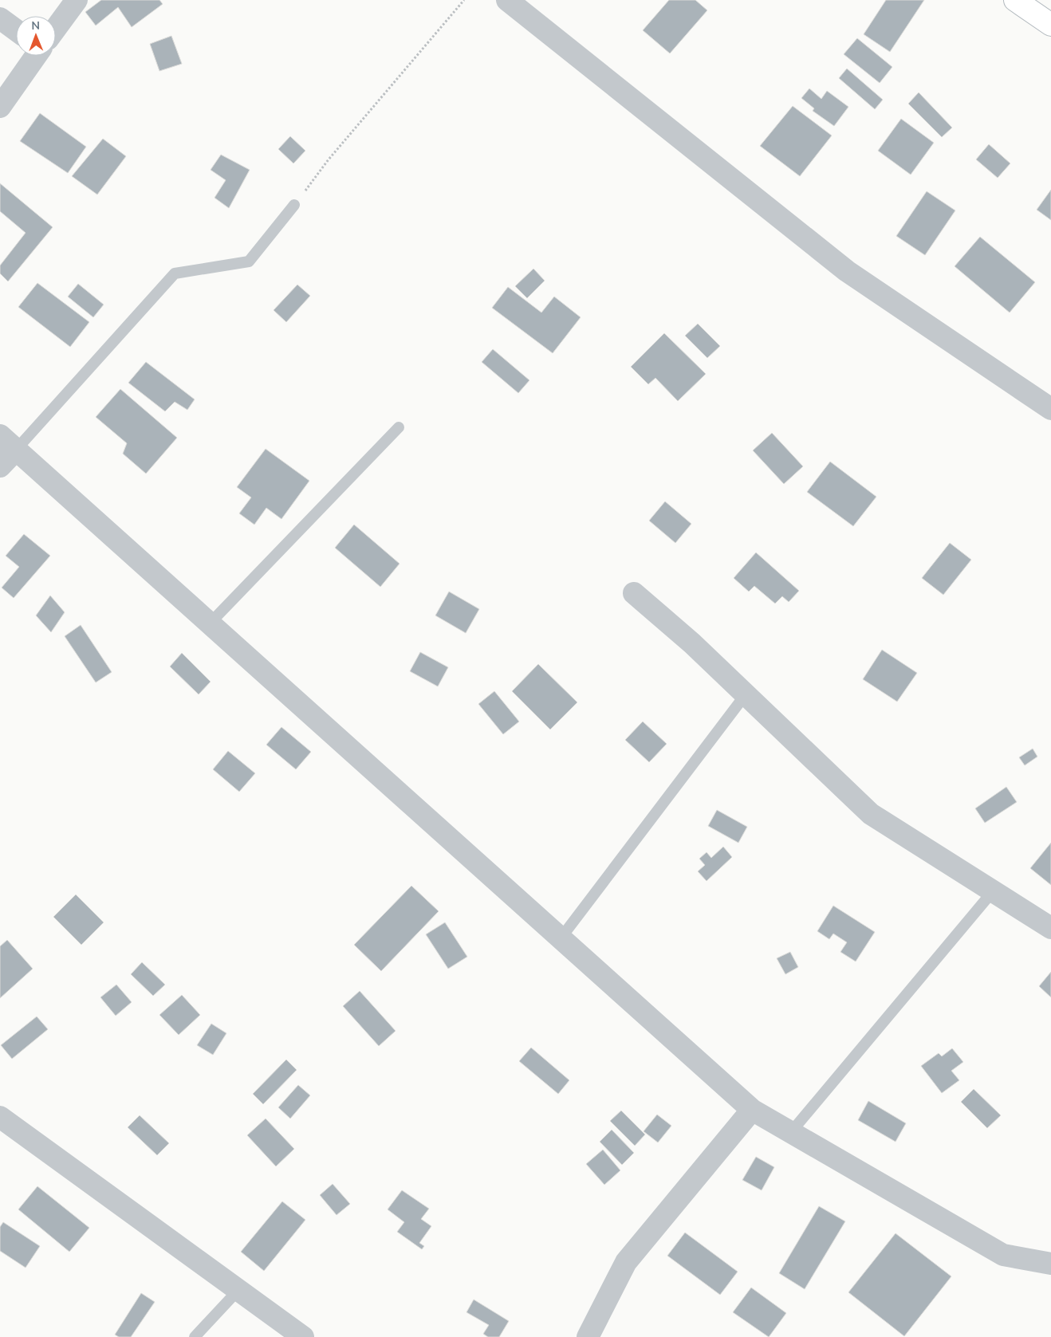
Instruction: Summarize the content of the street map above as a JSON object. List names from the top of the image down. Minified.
{"north":"top"}
